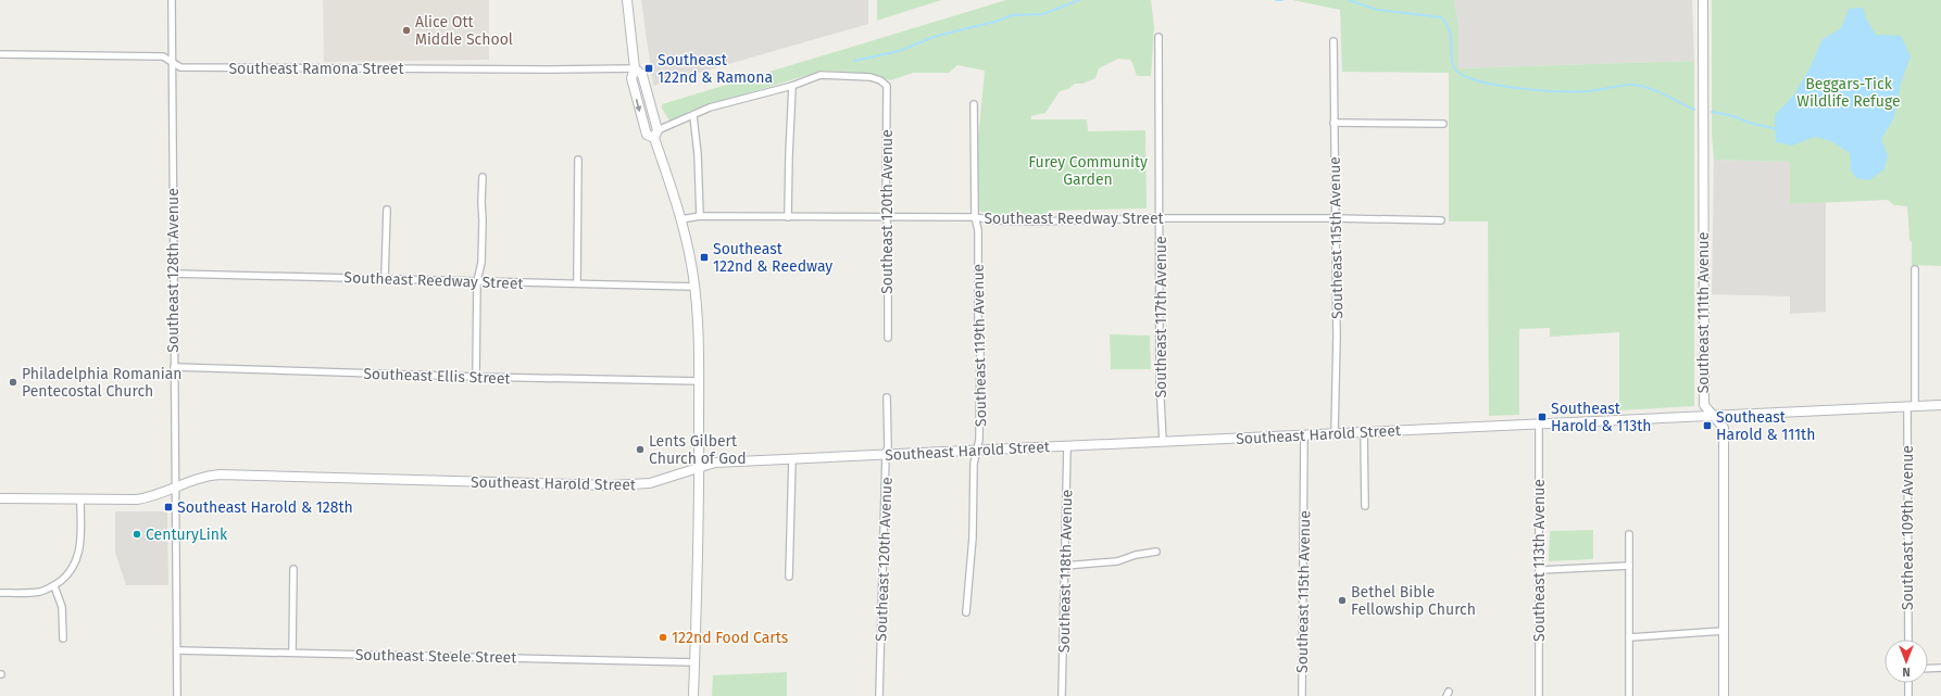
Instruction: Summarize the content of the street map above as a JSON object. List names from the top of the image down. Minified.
{"streets":{"street":["Southeast Ramona Street","Southeast 120th Avenue","Southeast Reedway Street","Southeast 115th Avenue","Southeast 128th Avenue","Southeast 111th Avenue","Southeast 117th Avenue","Southeast 119th Avenue","Southeast Ellis Street","Southeast Harold Street","Southeast 109th Avenue","Southeast 113th Avenue","Southeast 118th Avenue","Southeast Steele Street"]},"crossings":[["Southeast Ramona Street","Southeast 128th Avenue"],["Southeast 120th Avenue","Southeast Reedway Street"],["Southeast 120th Avenue","Southeast Harold Street"],["Southeast Reedway Street","Southeast 115th Avenue"],["Southeast Reedway Street","Southeast 128th Avenue"],["Southeast Reedway Street","Southeast 117th Avenue"],["Southeast Reedway Street","Southeast 119th Avenue"],["Southeast 115th Avenue","Southeast Harold Street"],["Southeast 128th Avenue","Southeast Ellis Street"],["Southeast 128th Avenue","Southeast Harold Street"],["Southeast 128th Avenue","Southeast Steele Street"],["Southeast 111th Avenue","Southeast Harold Street"],["Southeast 117th Avenue","Southeast Harold Street"],["Southeast 119th Avenue","Southeast Harold Street"],["Southeast Harold Street","Southeast 109th Avenue"],["Southeast Harold Street","Southeast 113th Avenue"],["Southeast Harold Street","Southeast 118th Avenue"]],"parks":["Beggars-Tick Wildlife Refuge","Furey Community Garden"],"places":{"other":["Alice Ott Middle School","Philadelphia Romanian Pentecostal Church","Lents Gilbert Church of God","CenturyLink","Bethel Bible Fellowship Church","122nd Food Carts"],"transit":["Southeast 122nd & Ramona","Southeast 122nd & Reedway","Southeast Harold & 113th","Southeast Harold & 111th","Southeast Harold & 128th"]},"north":"bottom"}
